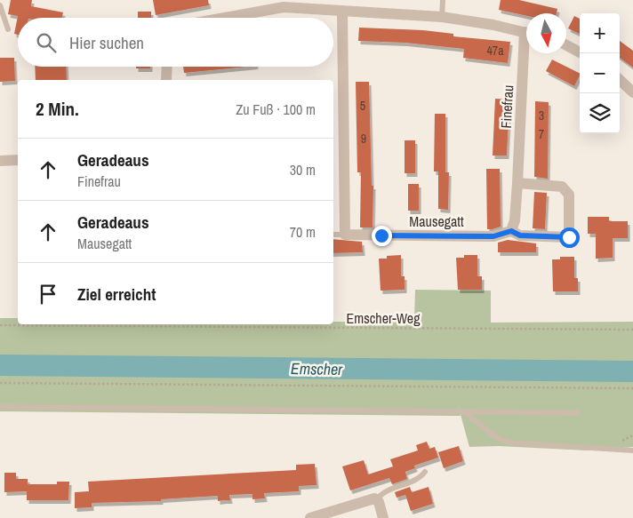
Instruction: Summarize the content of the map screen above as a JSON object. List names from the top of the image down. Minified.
{"streets":{"street":["Finefrau","Mausegatt"],"path":["Emscher-Weg"]},"crossings":[["Finefrau","Mausegatt"]],"water":["Emscher"],"house_numbers":["47a","5","3","7","9"],"north":"bottom","page":{"map_buttons":["+","−"],"search":"Hier suchen","heading":["2 Min.","Zu Fuß · 100 m"],"list":[["Geradeaus","Finefrau","30 m"],["Geradeaus","Mausegatt","70 m"],"Ziel erreicht"]}}
